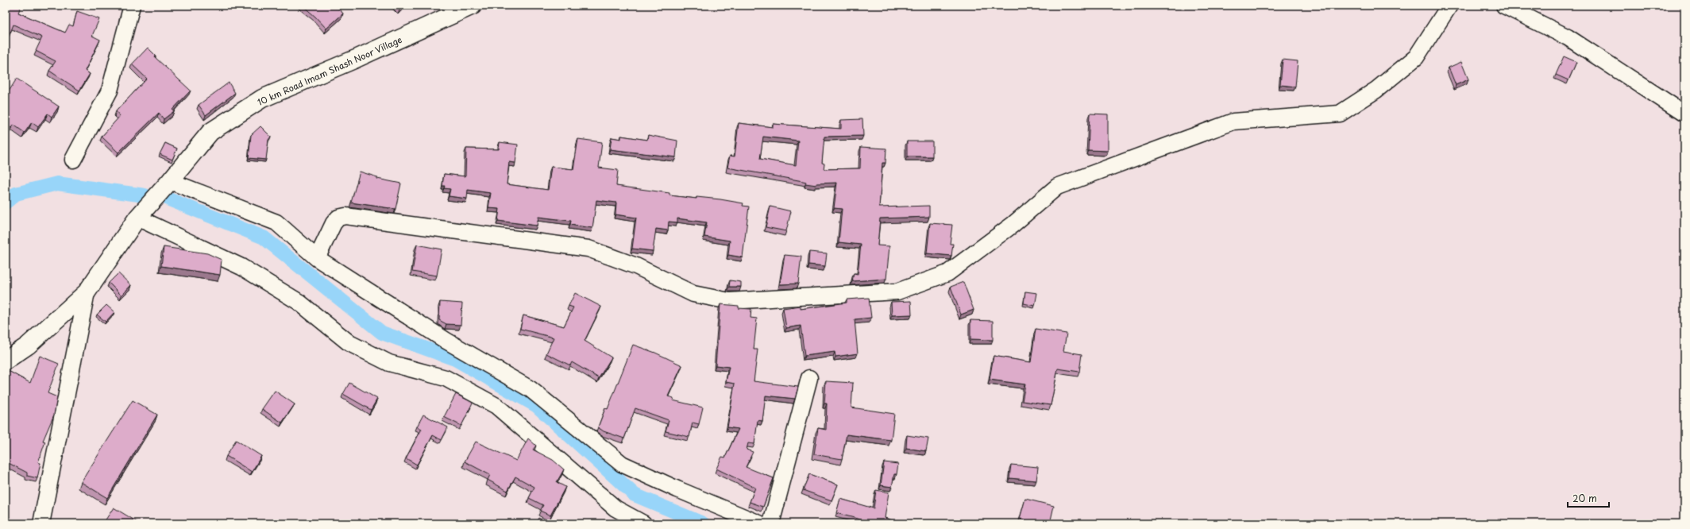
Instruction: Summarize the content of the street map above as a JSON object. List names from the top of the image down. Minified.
{"streets":{"street":["10 km Road Imam Shash Noor Village"]},"scale_bar":"20 m"}
